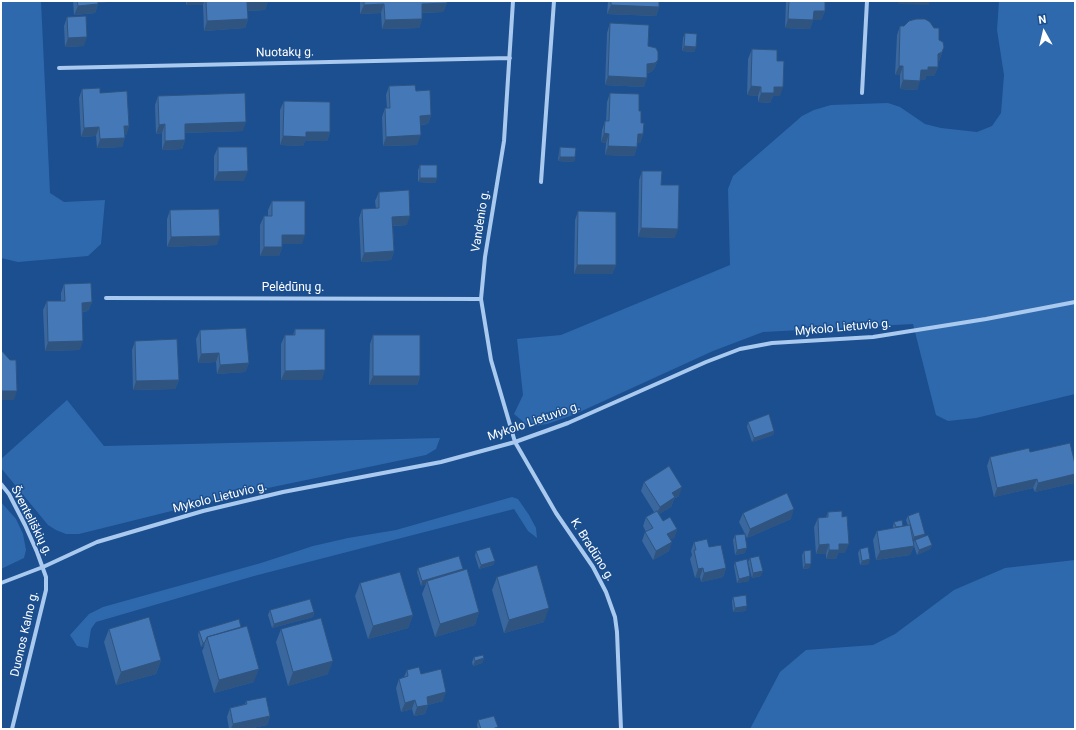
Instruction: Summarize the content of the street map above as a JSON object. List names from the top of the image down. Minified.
{"streets":{"street":["Nuotakų g.","Vandenio g.","Pelėdūnų g.","Mykolo Lietuvio g.","Šventeliškių g.","K. Bradūno g.","Duonos Kalno g."]},"crossings":[["Nuotakų g.","Vandenio g."],["Vandenio g.","Pelėdūnų g."],["Vandenio g.","Mykolo Lietuvio g."],["Vandenio g.","K. Bradūno g."],["Mykolo Lietuvio g.","Šventeliškių g."],["Mykolo Lietuvio g.","K. Bradūno g."],["Mykolo Lietuvio g.","Duonos Kalno g."],["Šventeliškių g.","Duonos Kalno g."]],"north":"top"}
